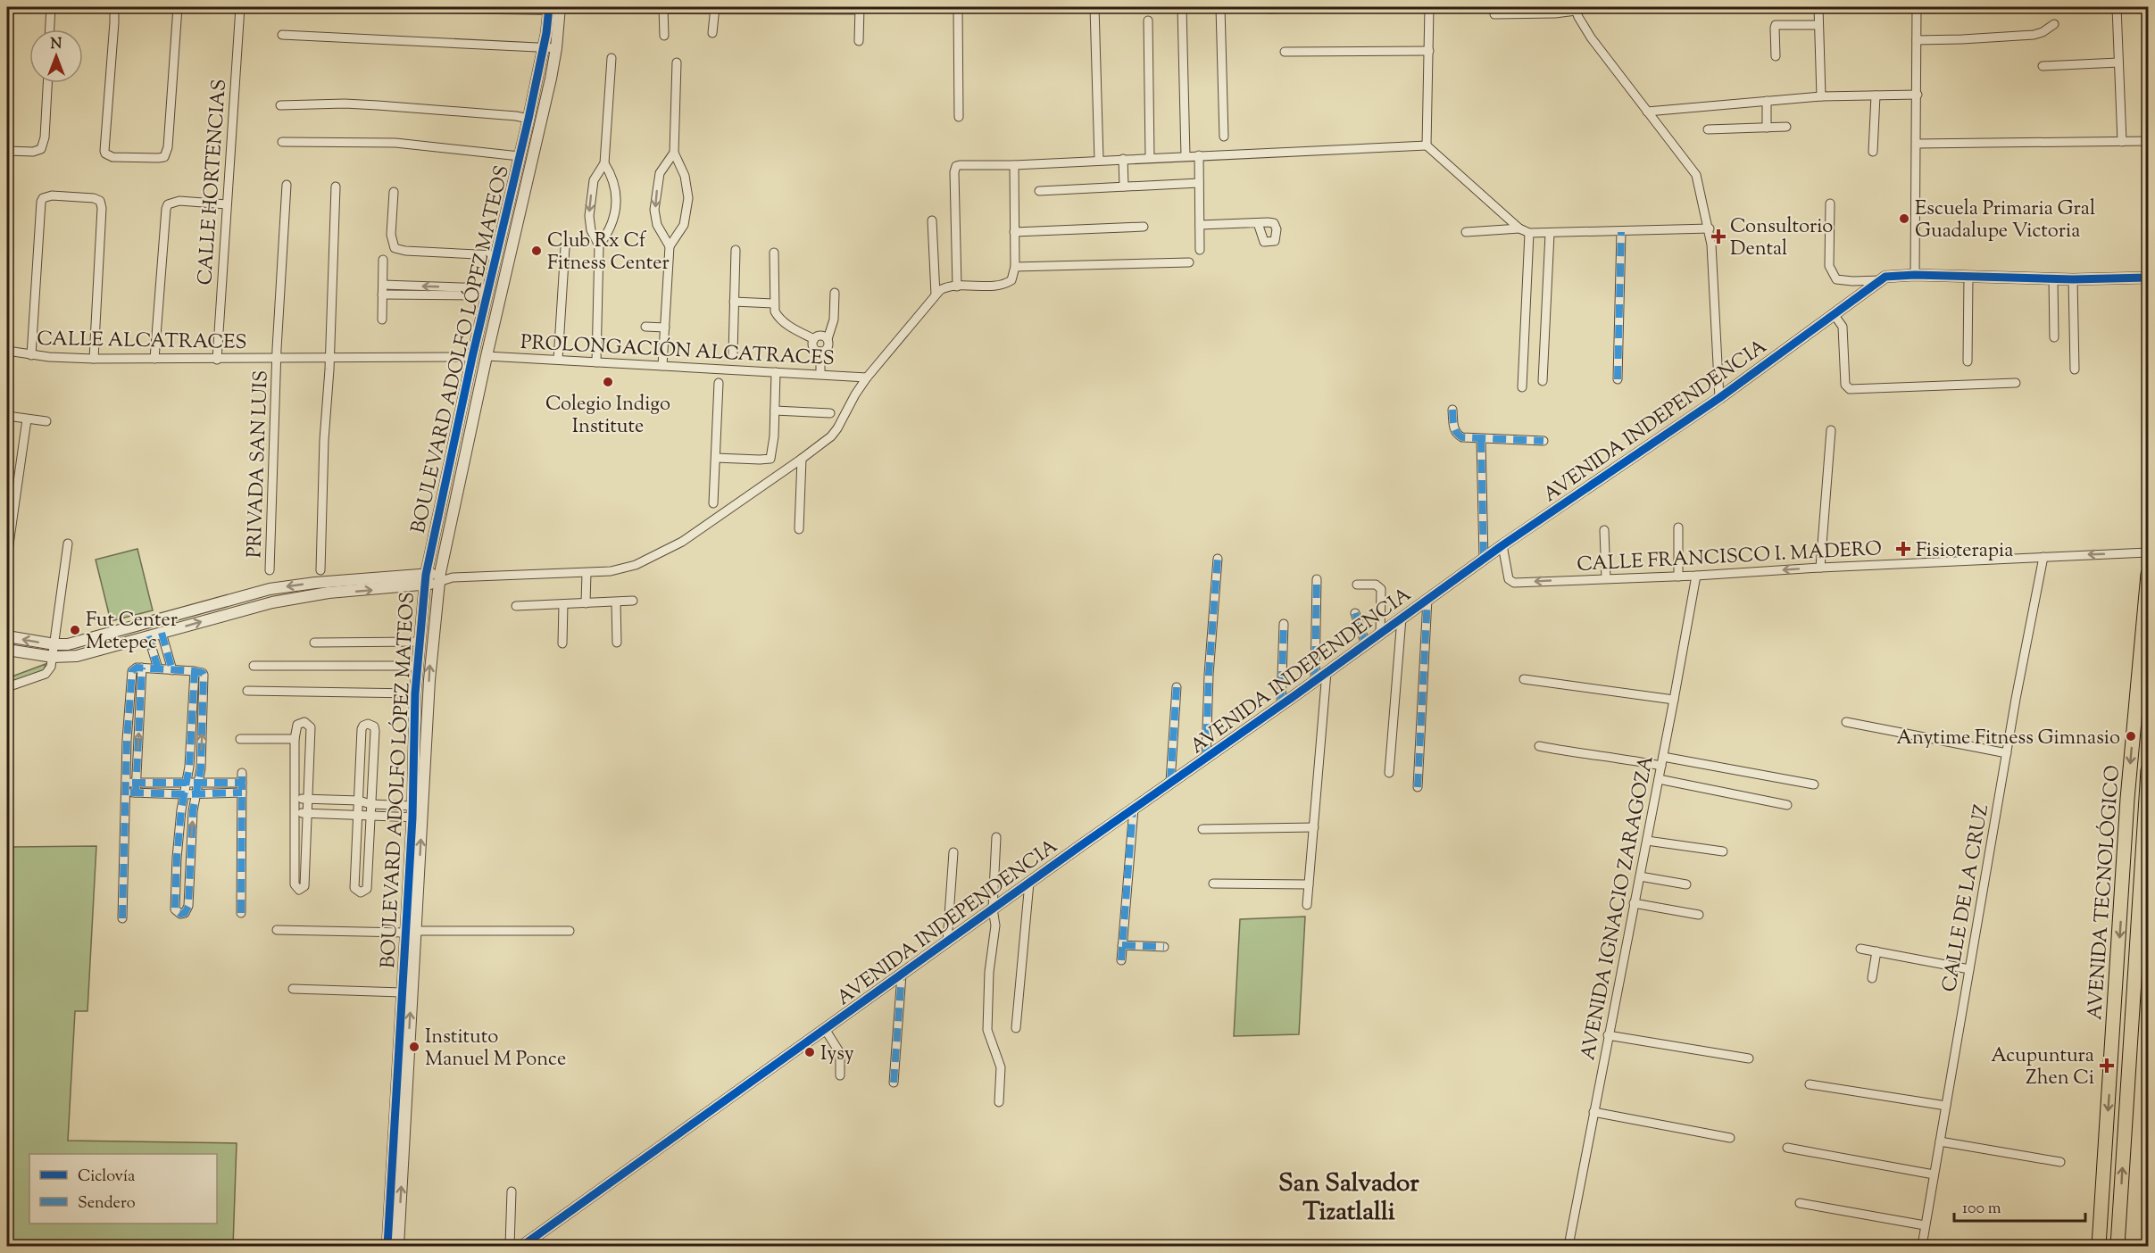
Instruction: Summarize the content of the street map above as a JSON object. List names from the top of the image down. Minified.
{"streets":{"main road":["AVENIDA TECNOLÓGICO"],"street":["CALLE HORTENCIAS","CALLE ALCATRACES","BOULEVARD ADOLFO LÓPEZ MATEOS","PROLONGACIÓN ALCATRACES","AVENIDA INDEPENDENCIA","PRIVADA SAN LUIS","CALLE FRANCISCO I. MADERO","CALLE DE LA CRUZ","AVENIDA IGNACIO ZARAGOZA"]},"crossings":[["CALLE HORTENCIAS","CALLE ALCATRACES"],["CALLE ALCATRACES","BOULEVARD ADOLFO LÓPEZ MATEOS"],["CALLE ALCATRACES","PRIVADA SAN LUIS"],["BOULEVARD ADOLFO LÓPEZ MATEOS","PROLONGACIÓN ALCATRACES"],["AVENIDA INDEPENDENCIA","CALLE FRANCISCO I. MADERO"],["CALLE FRANCISCO I. MADERO","CALLE DE LA CRUZ"],["CALLE FRANCISCO I. MADERO","AVENIDA IGNACIO ZARAGOZA"]],"one_way":["CALLE FRANCISCO I. MADERO"],"districts":["San Salvador Tizatlalli"],"places":{"other":["Escuela Primaria Gral Guadalupe Victoria","Club Rx Cf Fitness Center","Colegio Indigo Institute","Fut Center Metepec","Anytime Fitness Gimnasio","Instituto Manuel M Ponce","Iysy"],"health":["Consultorio Dental","Fisioterapia","Acupuntura Zhen Ci"]},"legend":["Ciclovía","Sendero"],"scale_bar":"100 m","north":"top"}
